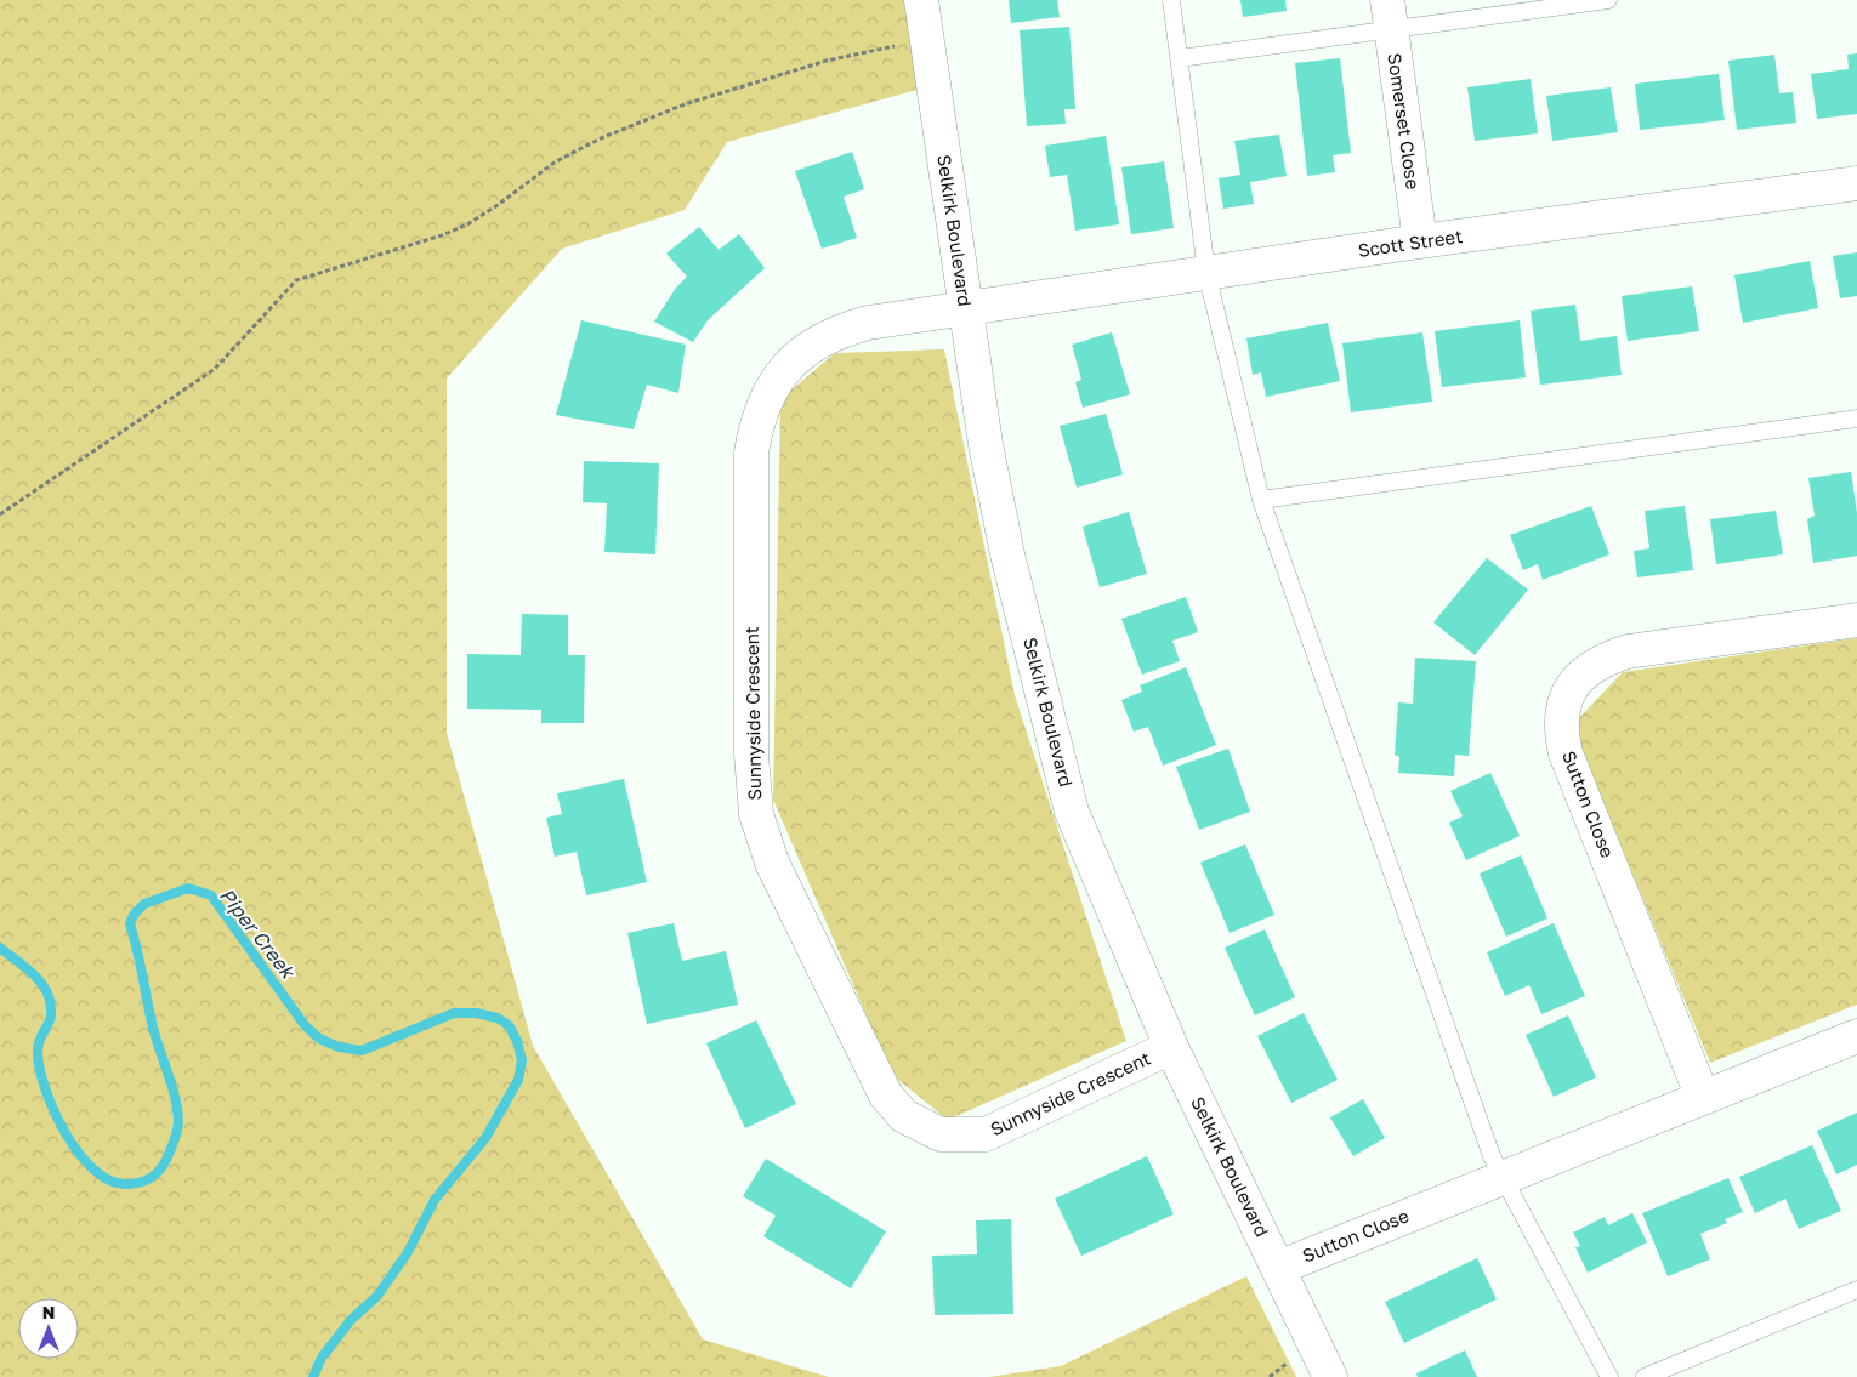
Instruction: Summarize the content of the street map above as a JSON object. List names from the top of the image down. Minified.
{"streets":{"street":["Somerset Close","Selkirk Boulevard","Scott Street","Sunnyside Crescent","Sutton Close"]},"crossings":[["Somerset Close","Scott Street"],["Selkirk Boulevard","Scott Street"],["Selkirk Boulevard","Sunnyside Crescent"],["Selkirk Boulevard","Sutton Close"],["Scott Street","Sunnyside Crescent"]],"water":["Piper Creek"],"north":"top"}
